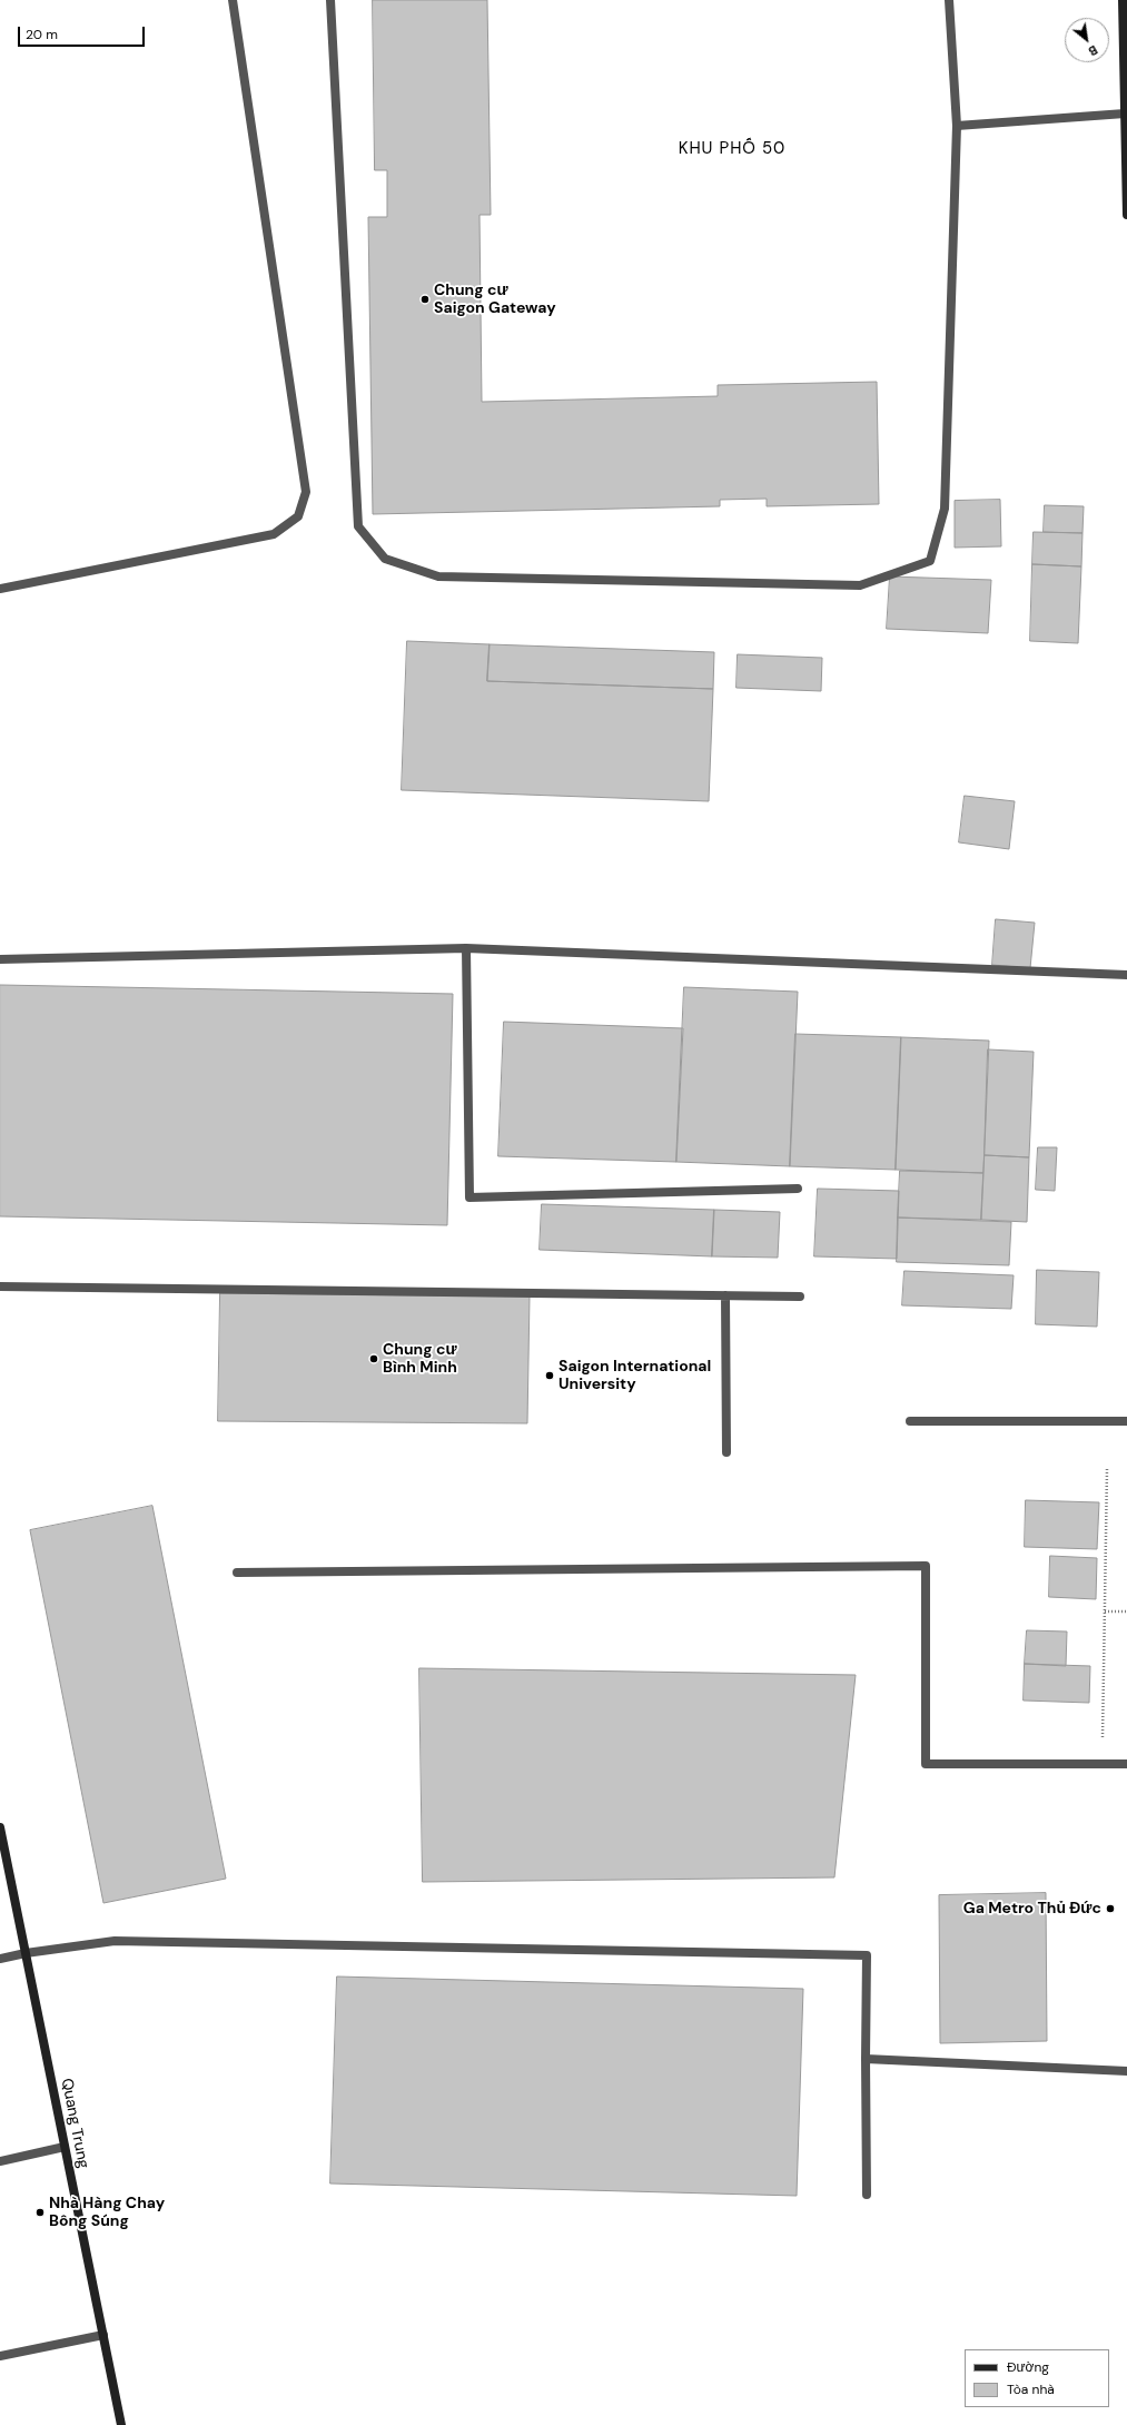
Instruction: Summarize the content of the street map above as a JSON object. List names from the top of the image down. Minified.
{"streets":{"street":["Quang Trung"]},"districts":["KHU PHỐ 50"],"places":["Chung cư Saigon Gateway","Chung cư Bình Minh","Saigon International University","Ga Metro Thủ Đức","Nhà Hàng Chay Bông Súng"],"legend":["Đường","Tòa nhà"],"scale_bar":"20 m","north":"bottom right"}
